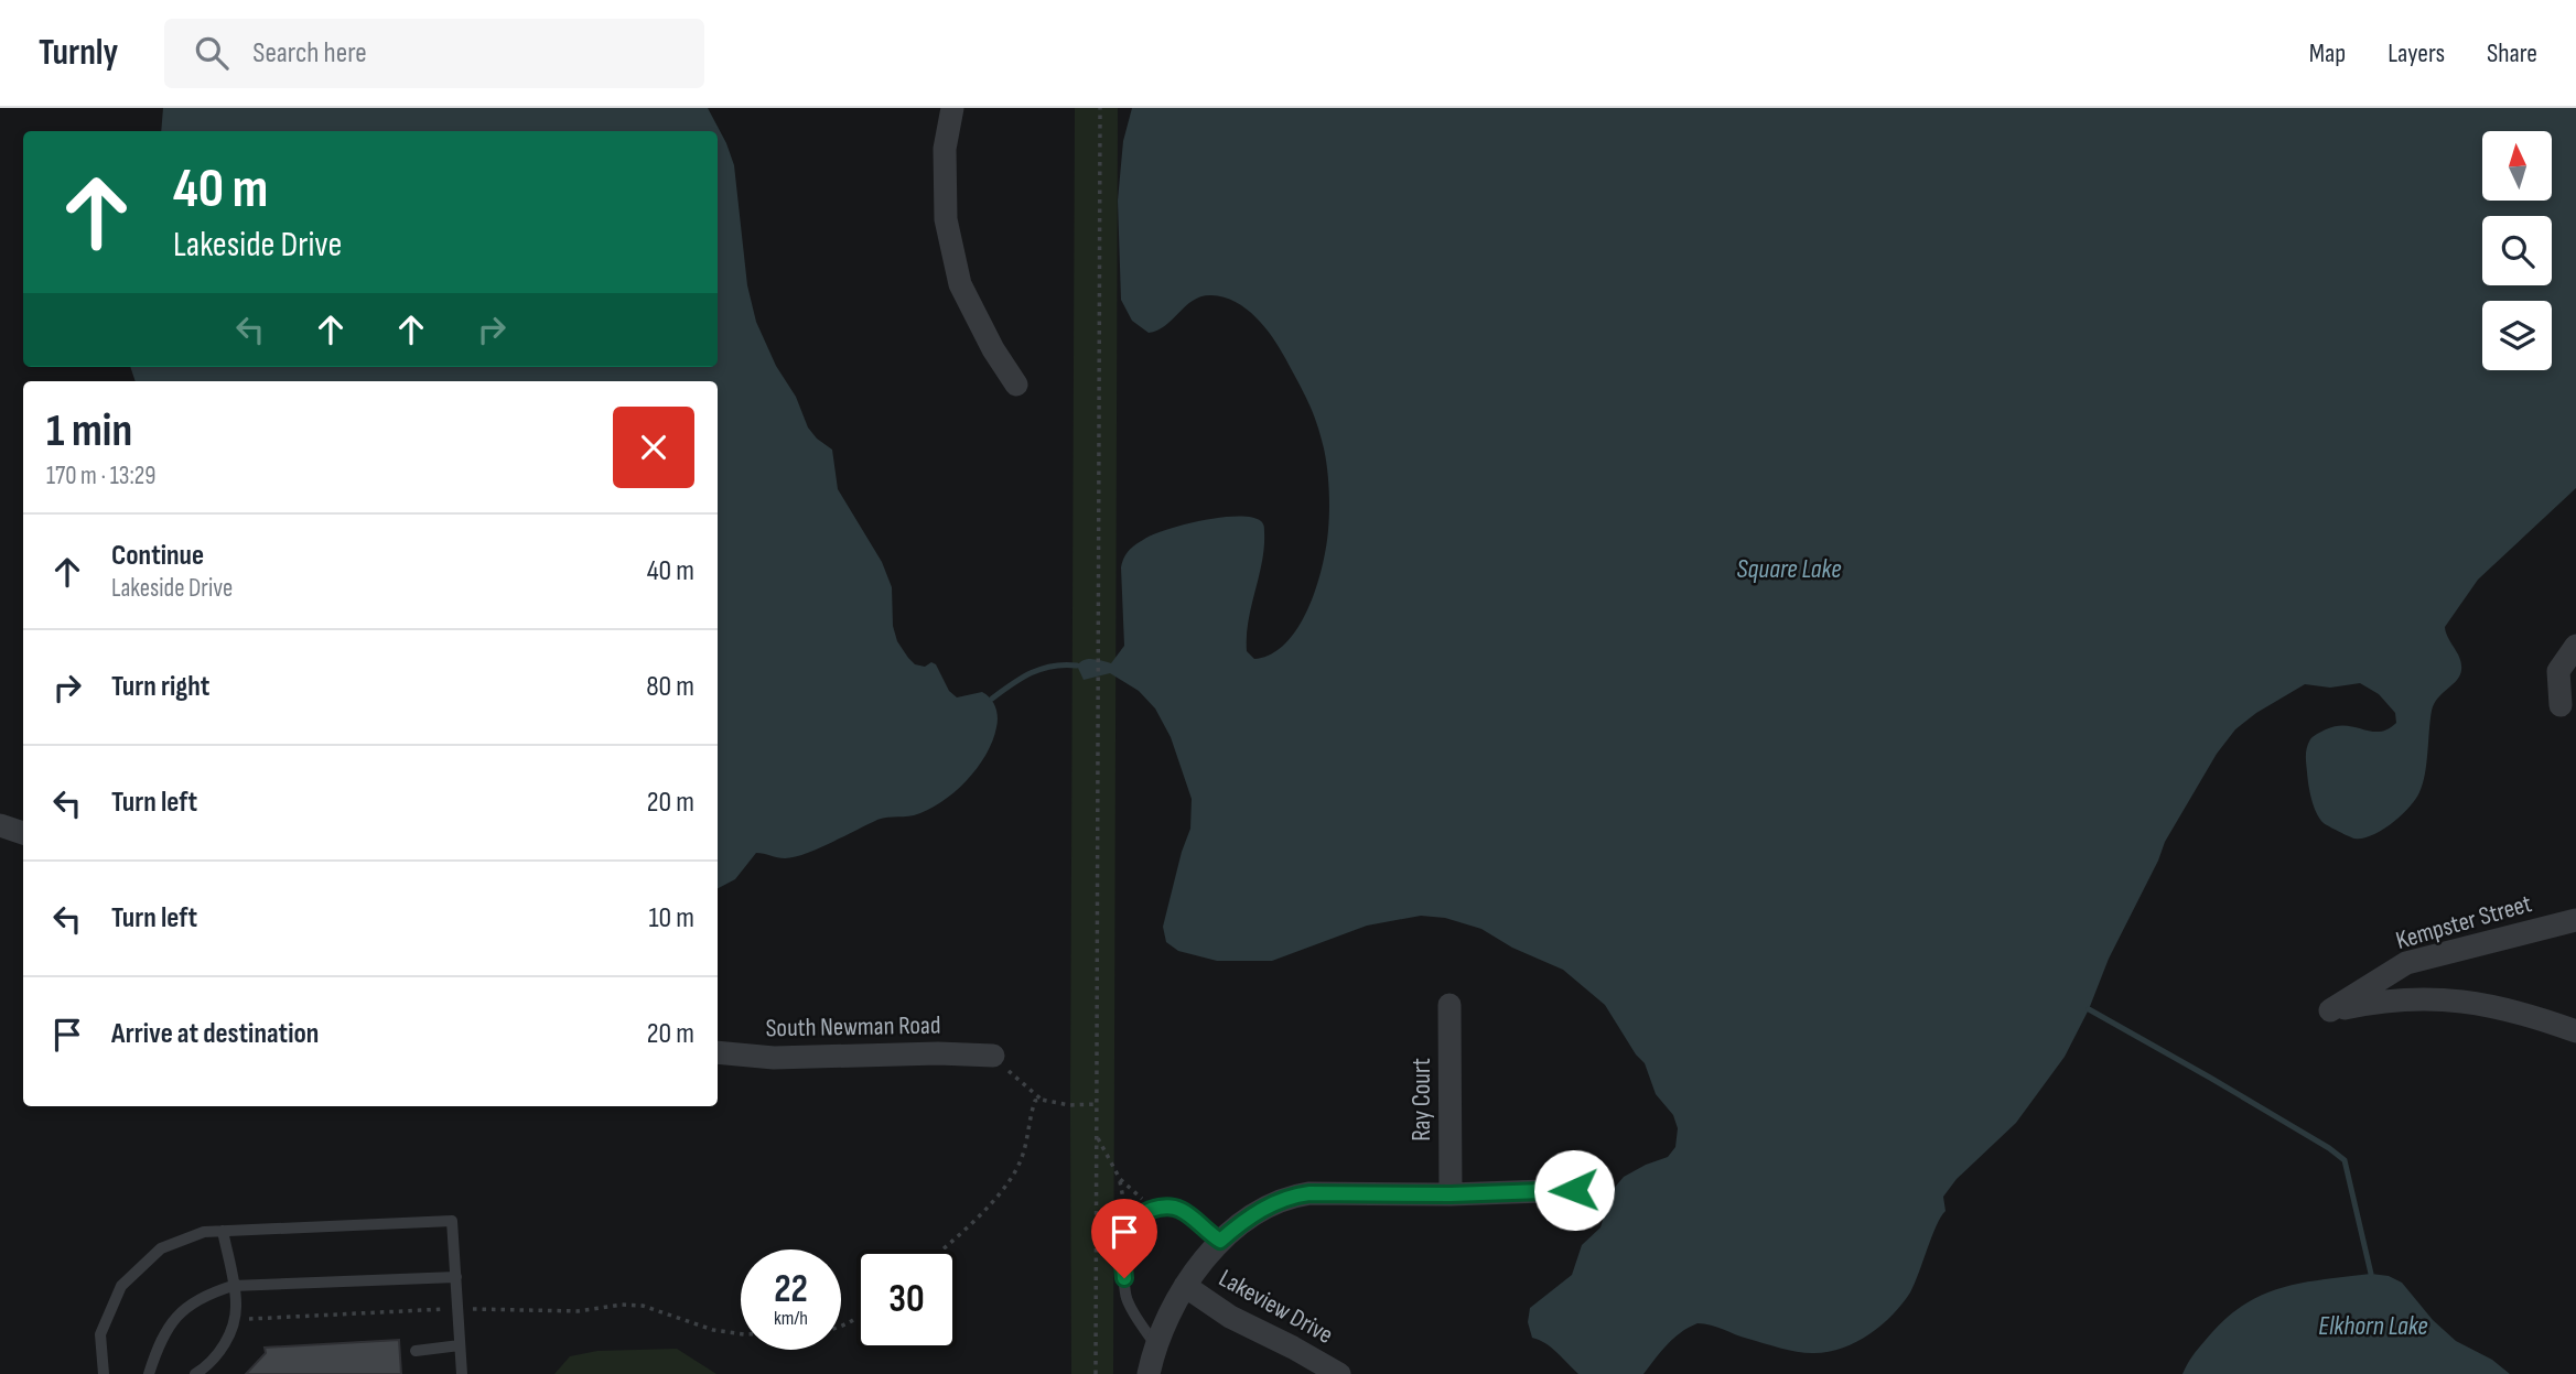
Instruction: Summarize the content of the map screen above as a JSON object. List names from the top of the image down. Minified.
{"streets":{"street":["Kempster Street","South Newman Road","Ray Court","Lakeview Drive"]},"water":["Square Lake","Elkhorn Lake"],"north":"top","page":{"header":"Turnly","search":"Search here","nav":["Map","Layers","Share"],"turn":["40 m","Lakeside Drive"],"heading":["1 min","170 m · 13:29"],"list":[{"name":"Continue","note":"Lakeside Drive","value":"40 m"},{"name":"Turn right","value":"80 m"},{"name":"Turn left","value":"20 m"},{"name":"Turn left","value":"10 m"},{"name":"Arrive at destination","value":"20 m"}],"speed":"22 km/h","limit":"30"}}
